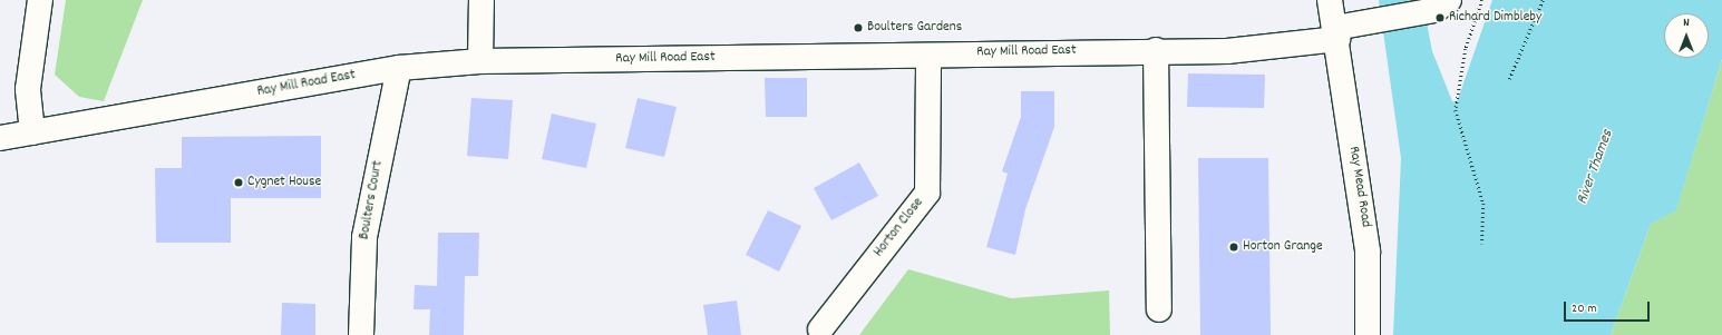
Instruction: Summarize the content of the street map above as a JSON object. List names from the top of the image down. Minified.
{"streets":{"street":["Ray Mill Road East","Ray Mead Road","Boulters Court","Horton Close"]},"crossings":[["Ray Mill Road East","Ray Mead Road"],["Ray Mill Road East","Boulters Court"],["Ray Mill Road East","Horton Close"]],"water":["River Thames"],"places":["Richard Dimbleby","Boulters Gardens","Cygnet House","Horton Grange"],"scale_bar":"20 m","north":"top"}
